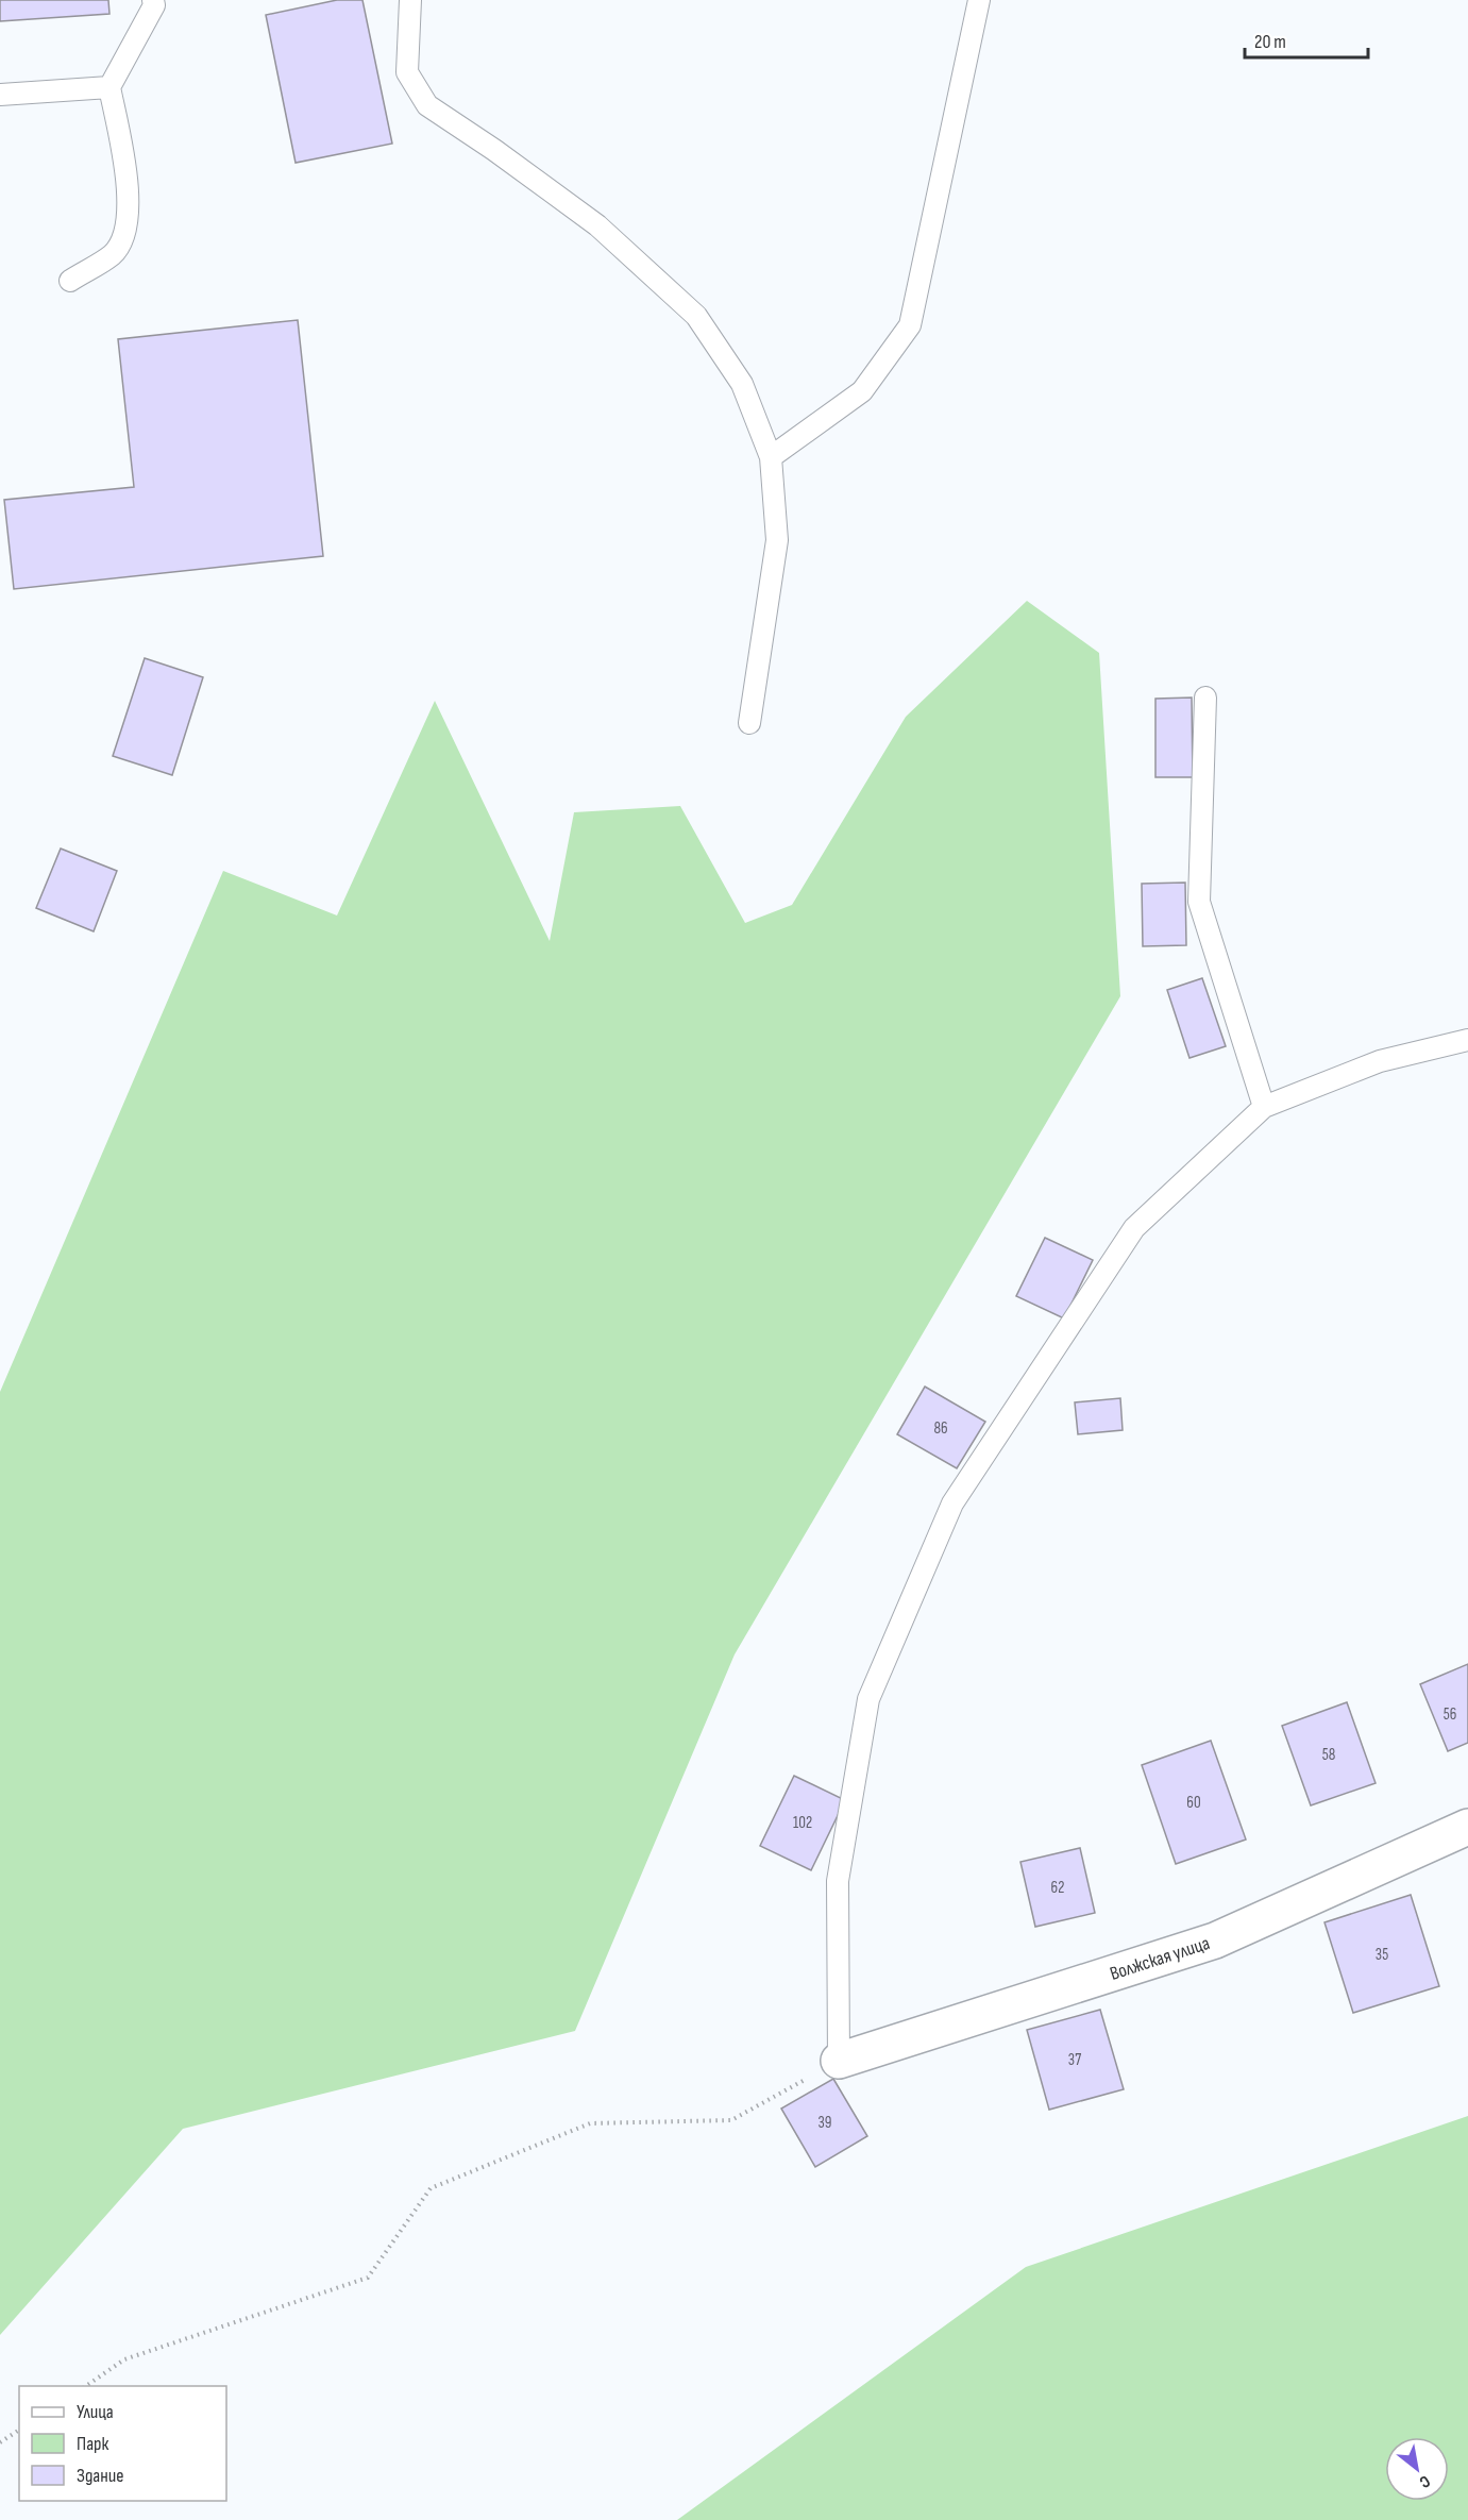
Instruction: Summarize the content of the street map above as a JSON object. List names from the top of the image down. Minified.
{"streets":{"street":["Волжская улица"]},"house_numbers":["86","56","58","60","102","62","35","37","39"],"legend":["Улица","Парк","Здание"],"scale_bar":"20 m","north":"bottom right"}
